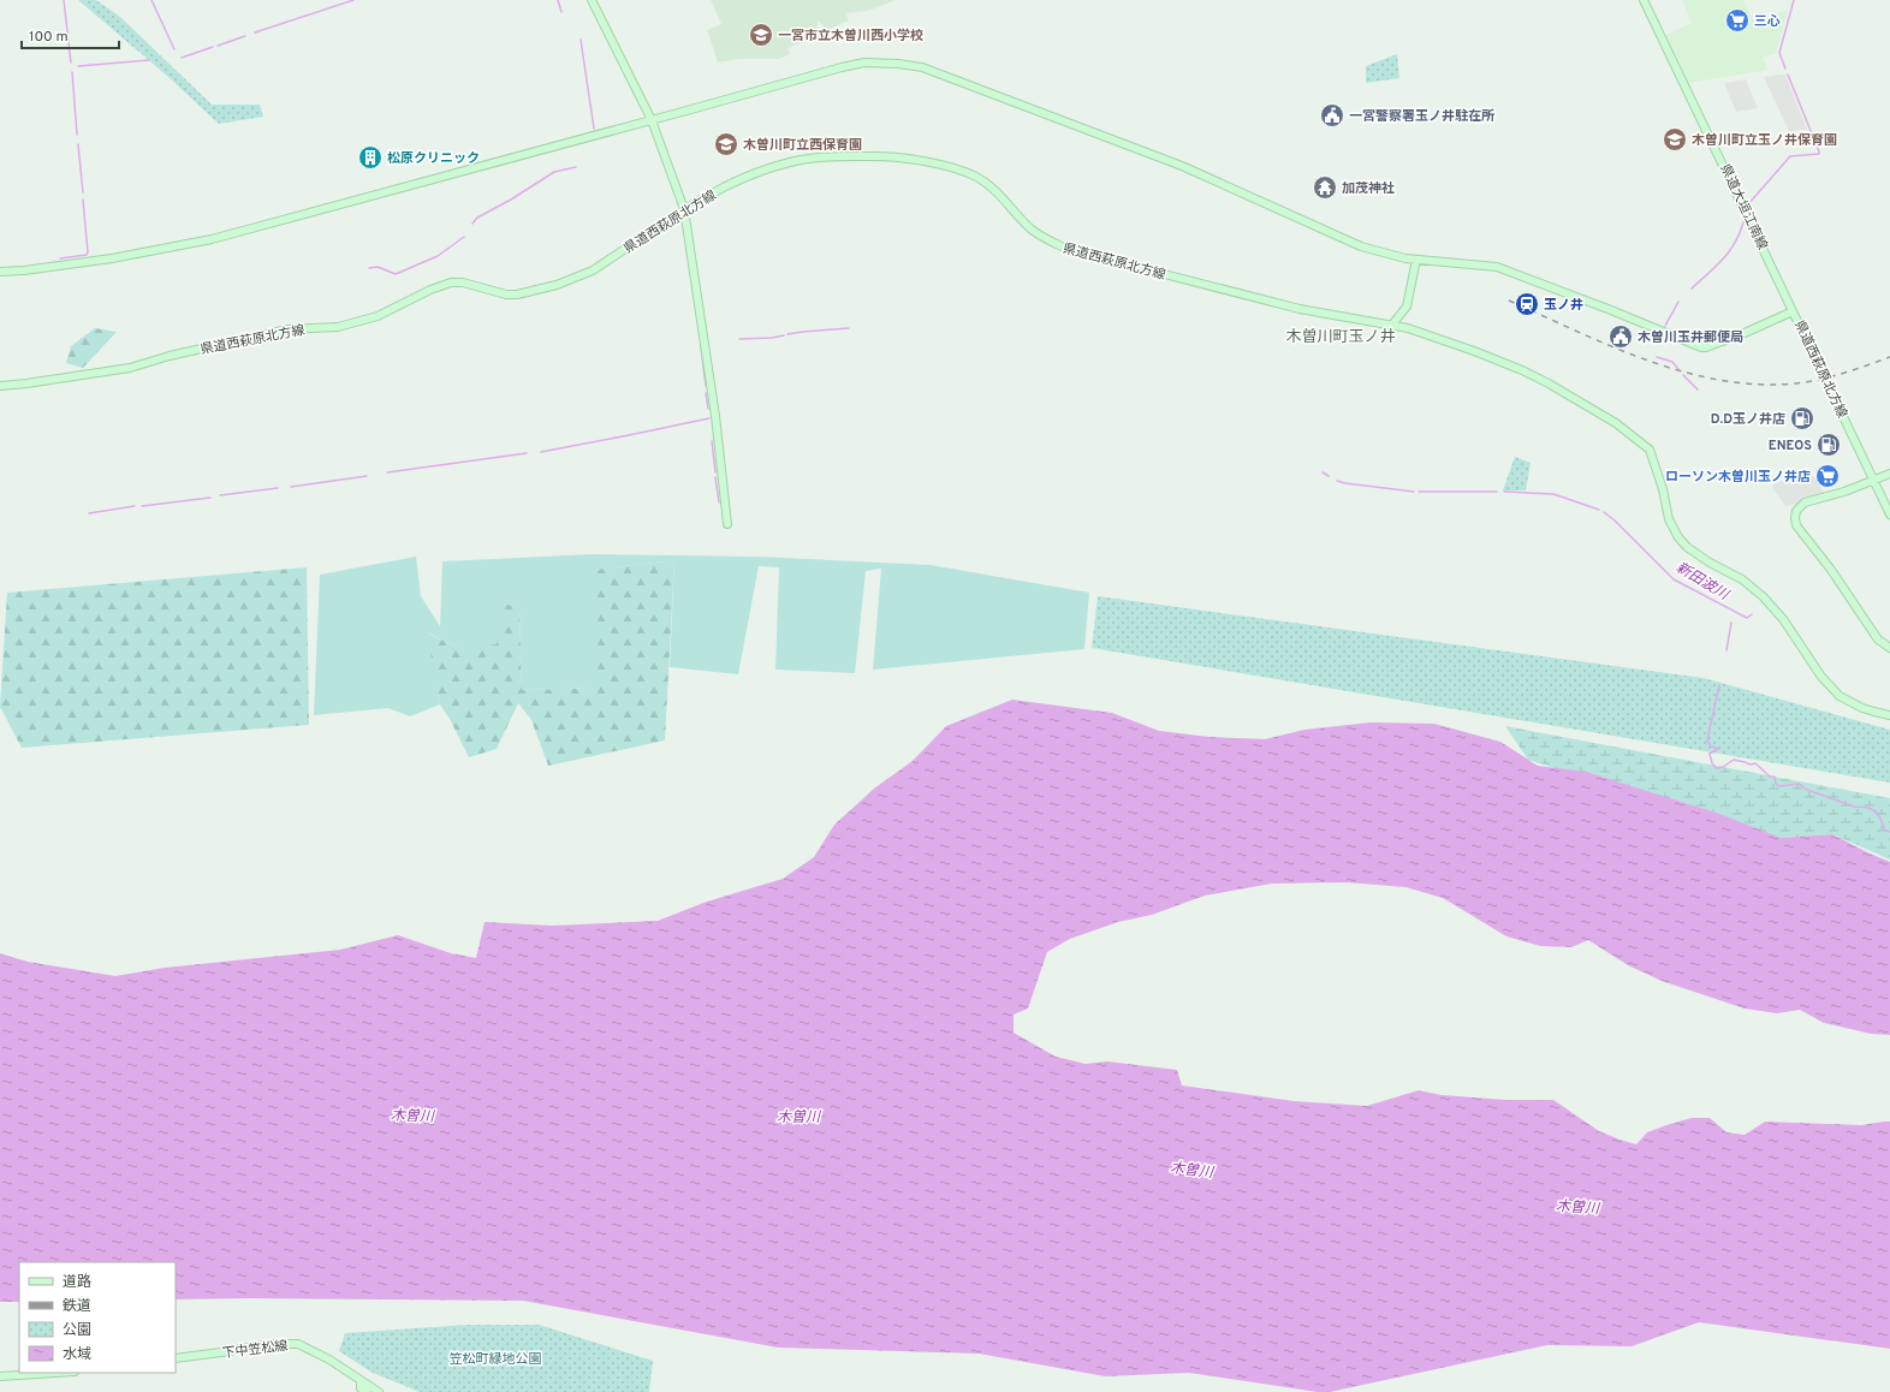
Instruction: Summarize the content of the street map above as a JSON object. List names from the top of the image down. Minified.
{"streets":{"street":["県道大垣江南線","県道西萩原北方線","下中笠松線"]},"crossings":[["県道大垣江南線","県道西萩原北方線"]],"districts":["木曽川町玉ノ井"],"water":["新田波川","木曽川"],"parks":["笠松町緑地公園"],"places":{"supermarket":["三心","ローソン木曽川玉ノ井店"],"school or university":["一宮市立木曽川西小学校","木曽川町立玉ノ井保育園","木曽川町立西保育園"],"public building":["一宮警察署玉ノ井駐在所","木曽川玉井郵便局"],"building":["松原クリニック"],"temple":["加茂神社"],"station":["玉ノ井"],"fuel station":["D.D玉ノ井店","ENEOS"]},"legend":["道路","鉄道","公園","水域"],"scale_bar":"100 m"}
